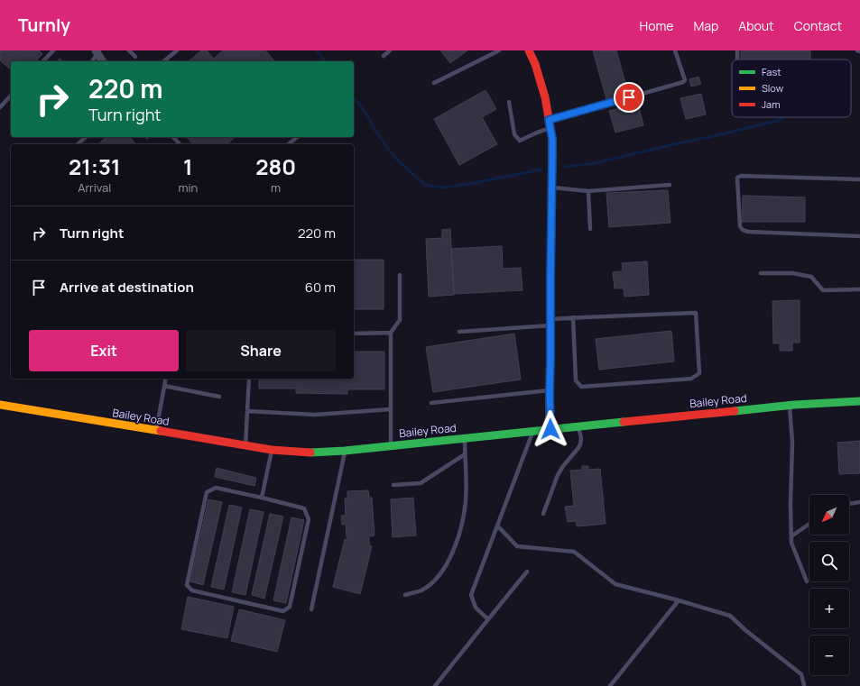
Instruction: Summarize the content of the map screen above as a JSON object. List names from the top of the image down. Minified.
{"streets":{"street":["Bailey Road"]},"legend":["Fast","Slow","Jam"],"north":"bottom left","page":{"header":"Turnly","nav":["Home","Map","About","Contact"],"turn":["220 m","Turn right"],"eta":["21:31","Arrival","1","min","280","m"],"list":[{"name":"Turn right","value":"220 m"},{"name":"Arrive at destination","value":"60 m"}],"buttons":["Exit","Share"],"map_buttons":["+","−"]}}
